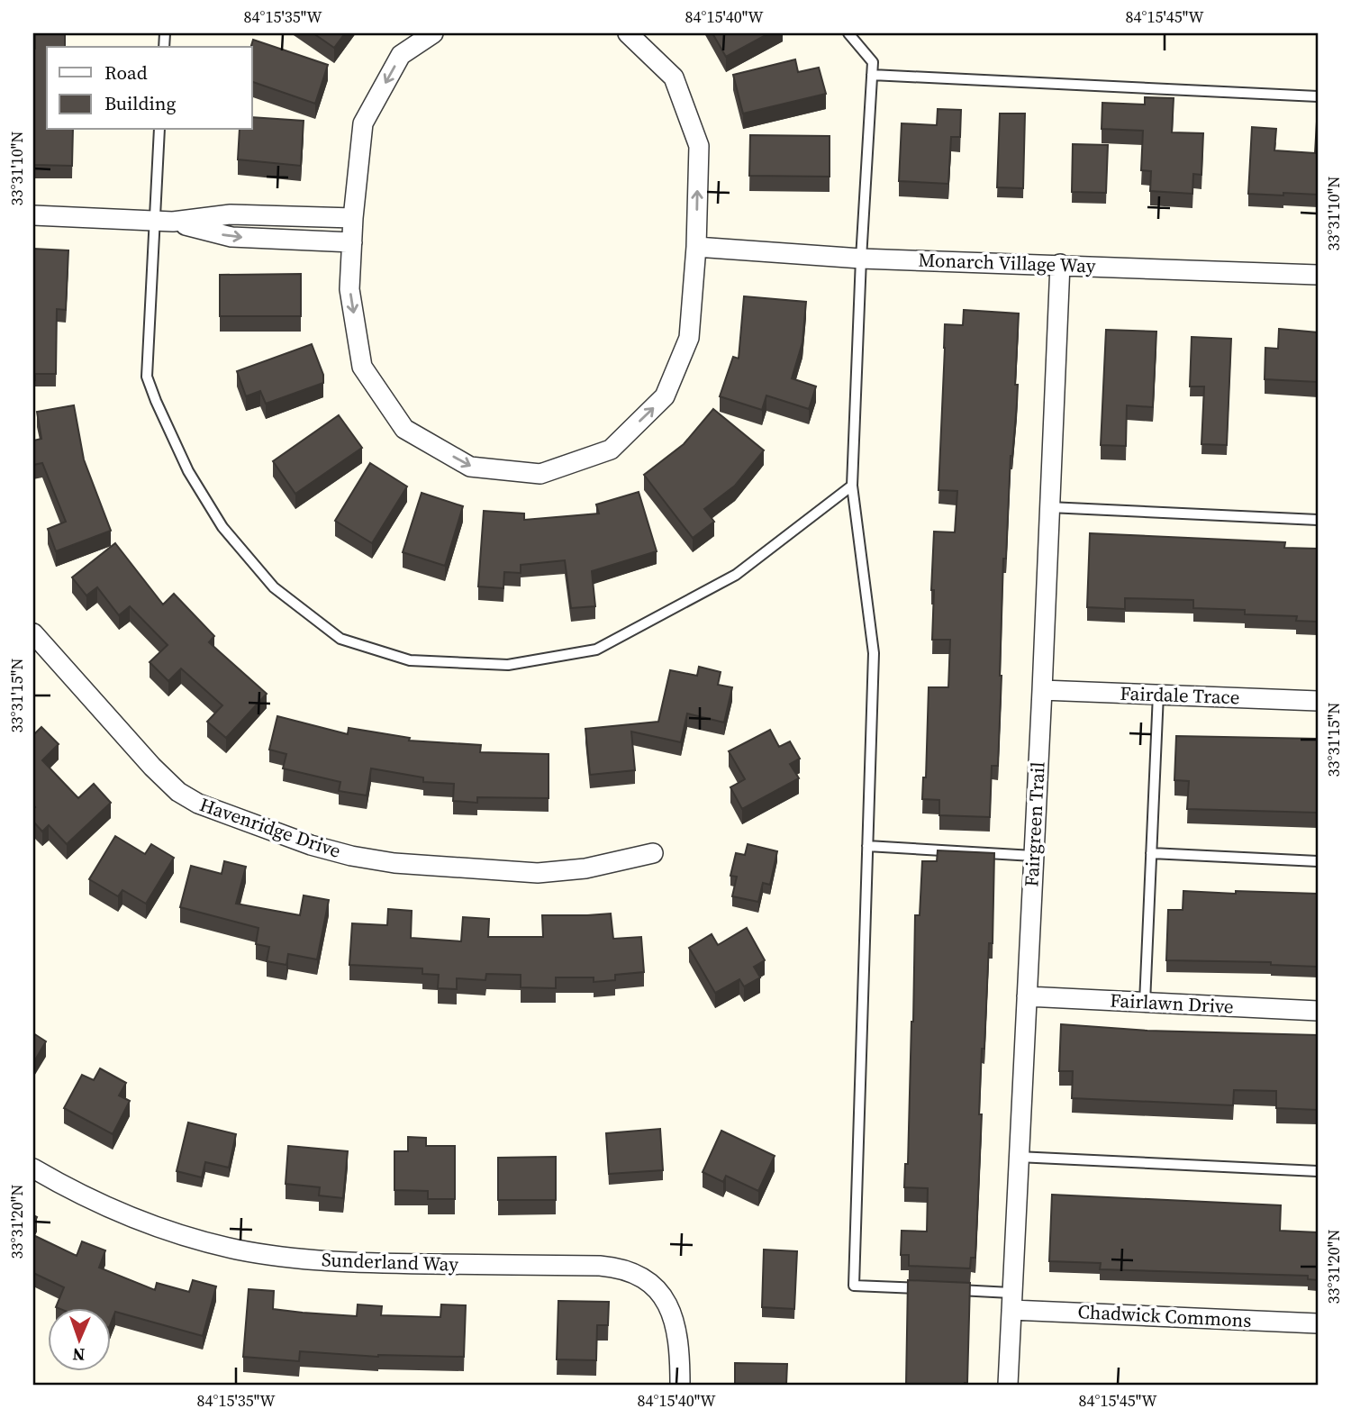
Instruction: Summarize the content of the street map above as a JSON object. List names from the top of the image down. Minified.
{"streets":{"street":["Monarch Village Way","Fairdale Trace","Fairgreen Trail","Havenridge Drive","Fairlawn Drive","Sunderland Way","Chadwick Commons"]},"crossings":[["Monarch Village Way","Fairgreen Trail"],["Fairdale Trace","Fairgreen Trail"],["Fairgreen Trail","Fairlawn Drive"],["Fairgreen Trail","Chadwick Commons"]],"legend":["Road","Building"],"north":"bottom","coordinates":["84°15'35\"W","84°15'40\"W","84°15'45\"W","33°31'10\"N","33°31'15\"N","33°31'20\"N"]}
